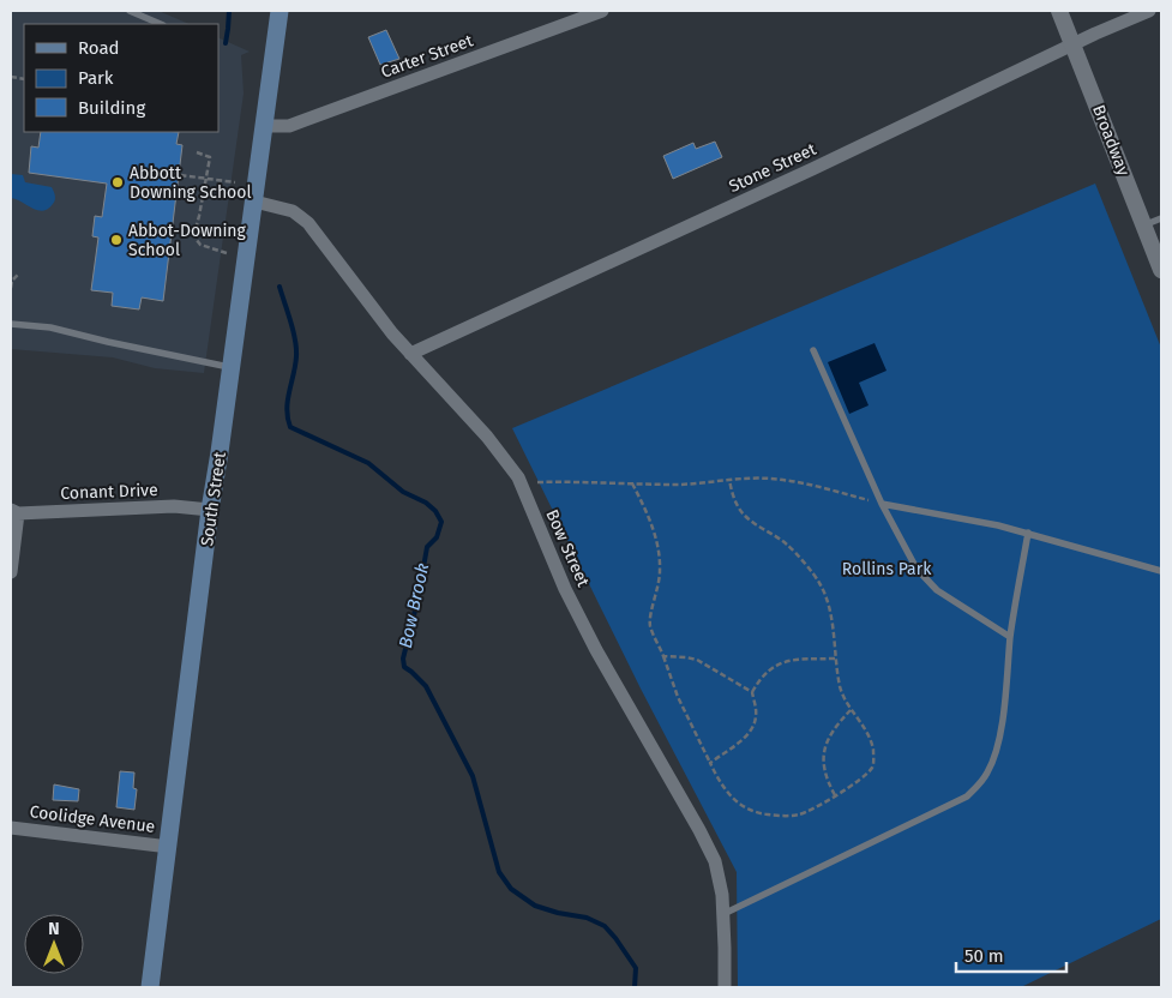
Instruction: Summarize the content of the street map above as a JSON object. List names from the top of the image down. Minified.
{"streets":{"main road":["South Street"],"street":["Carter Street","Broadway","Stone Street","Conant Drive","Bow Street","Coolidge Avenue"]},"crossings":[["Carter Street","South Street"],["Broadway","Stone Street"],["Stone Street","Bow Street"],["Conant Drive","South Street"],["South Street","Bow Street"],["South Street","Coolidge Avenue"]],"water":["Bow Brook"],"parks":["Rollins Park"],"places":["Abbott Downing School","Abbot-Downing School"],"legend":["Road","Park","Building"],"scale_bar":"50 m","north":"top"}
